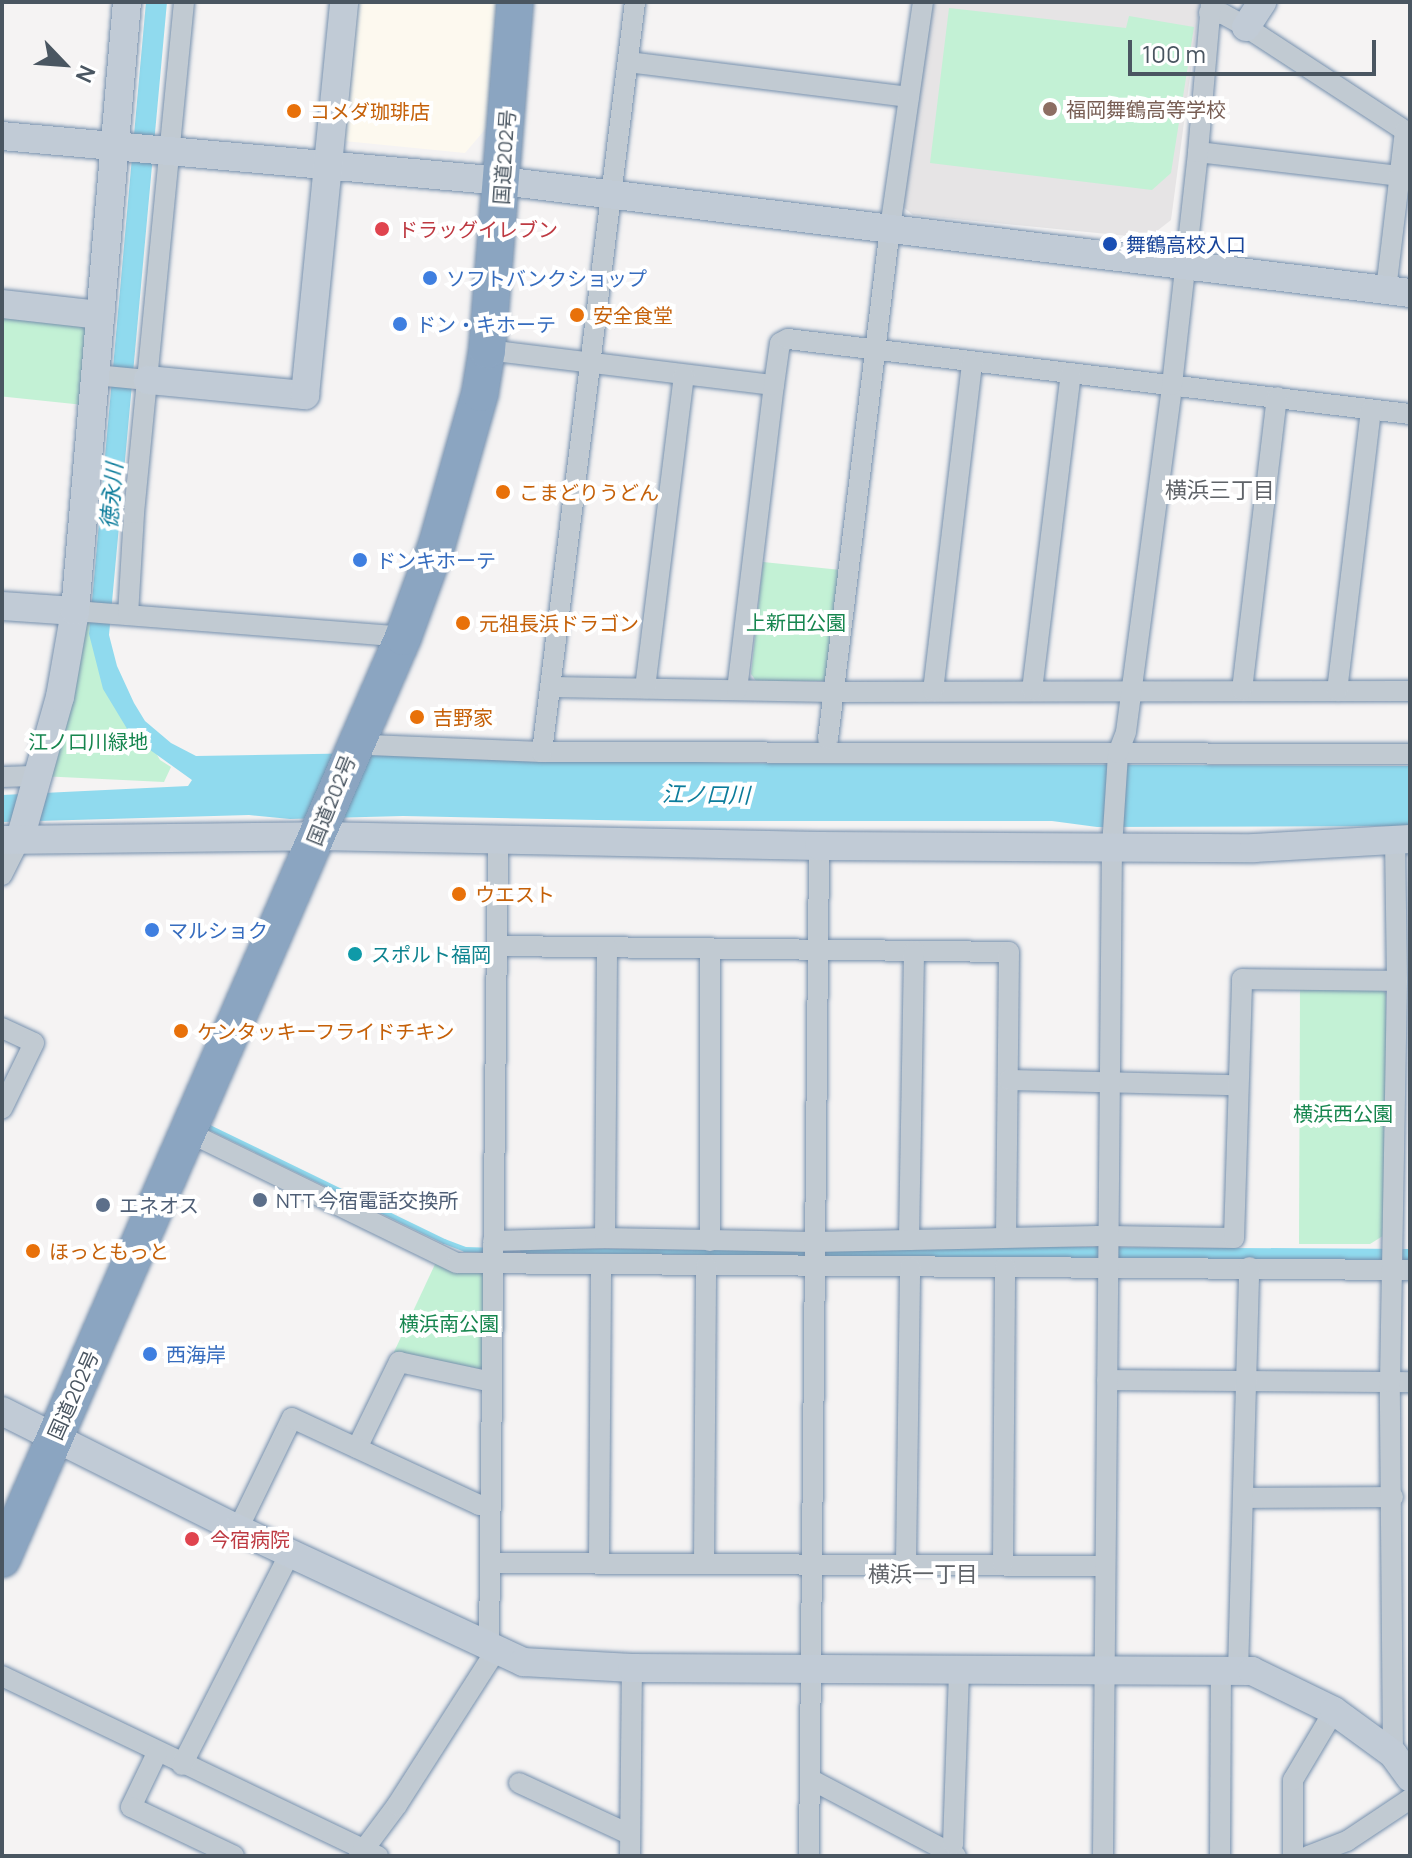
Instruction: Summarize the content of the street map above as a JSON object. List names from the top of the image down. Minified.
{"streets":{"highway":["国道202号"]},"districts":["横浜三丁目","横浜一丁目"],"water":["徳永川","江ノ口川"],"parks":["上新田公園","江ノ口川緑地","横浜西公園","横浜南公園"],"places":["福岡舞鶴高等学校","コメダ珈琲店","ドラッグイレブン","舞鶴高校入口","ソフトバンクショップ","安全食堂","ドン・キホーテ","こまどりうどん","ドンキホーテ","元祖長浜ドラゴン","吉野家","ウエスト","マルショク","スポルト福岡","ケンタッキーフライドチキン","NTT 今宿電話交換所","エネオス","ほっともっと","西海岸","今宿病院"],"scale_bar":"100 m","north":"bottom right"}
